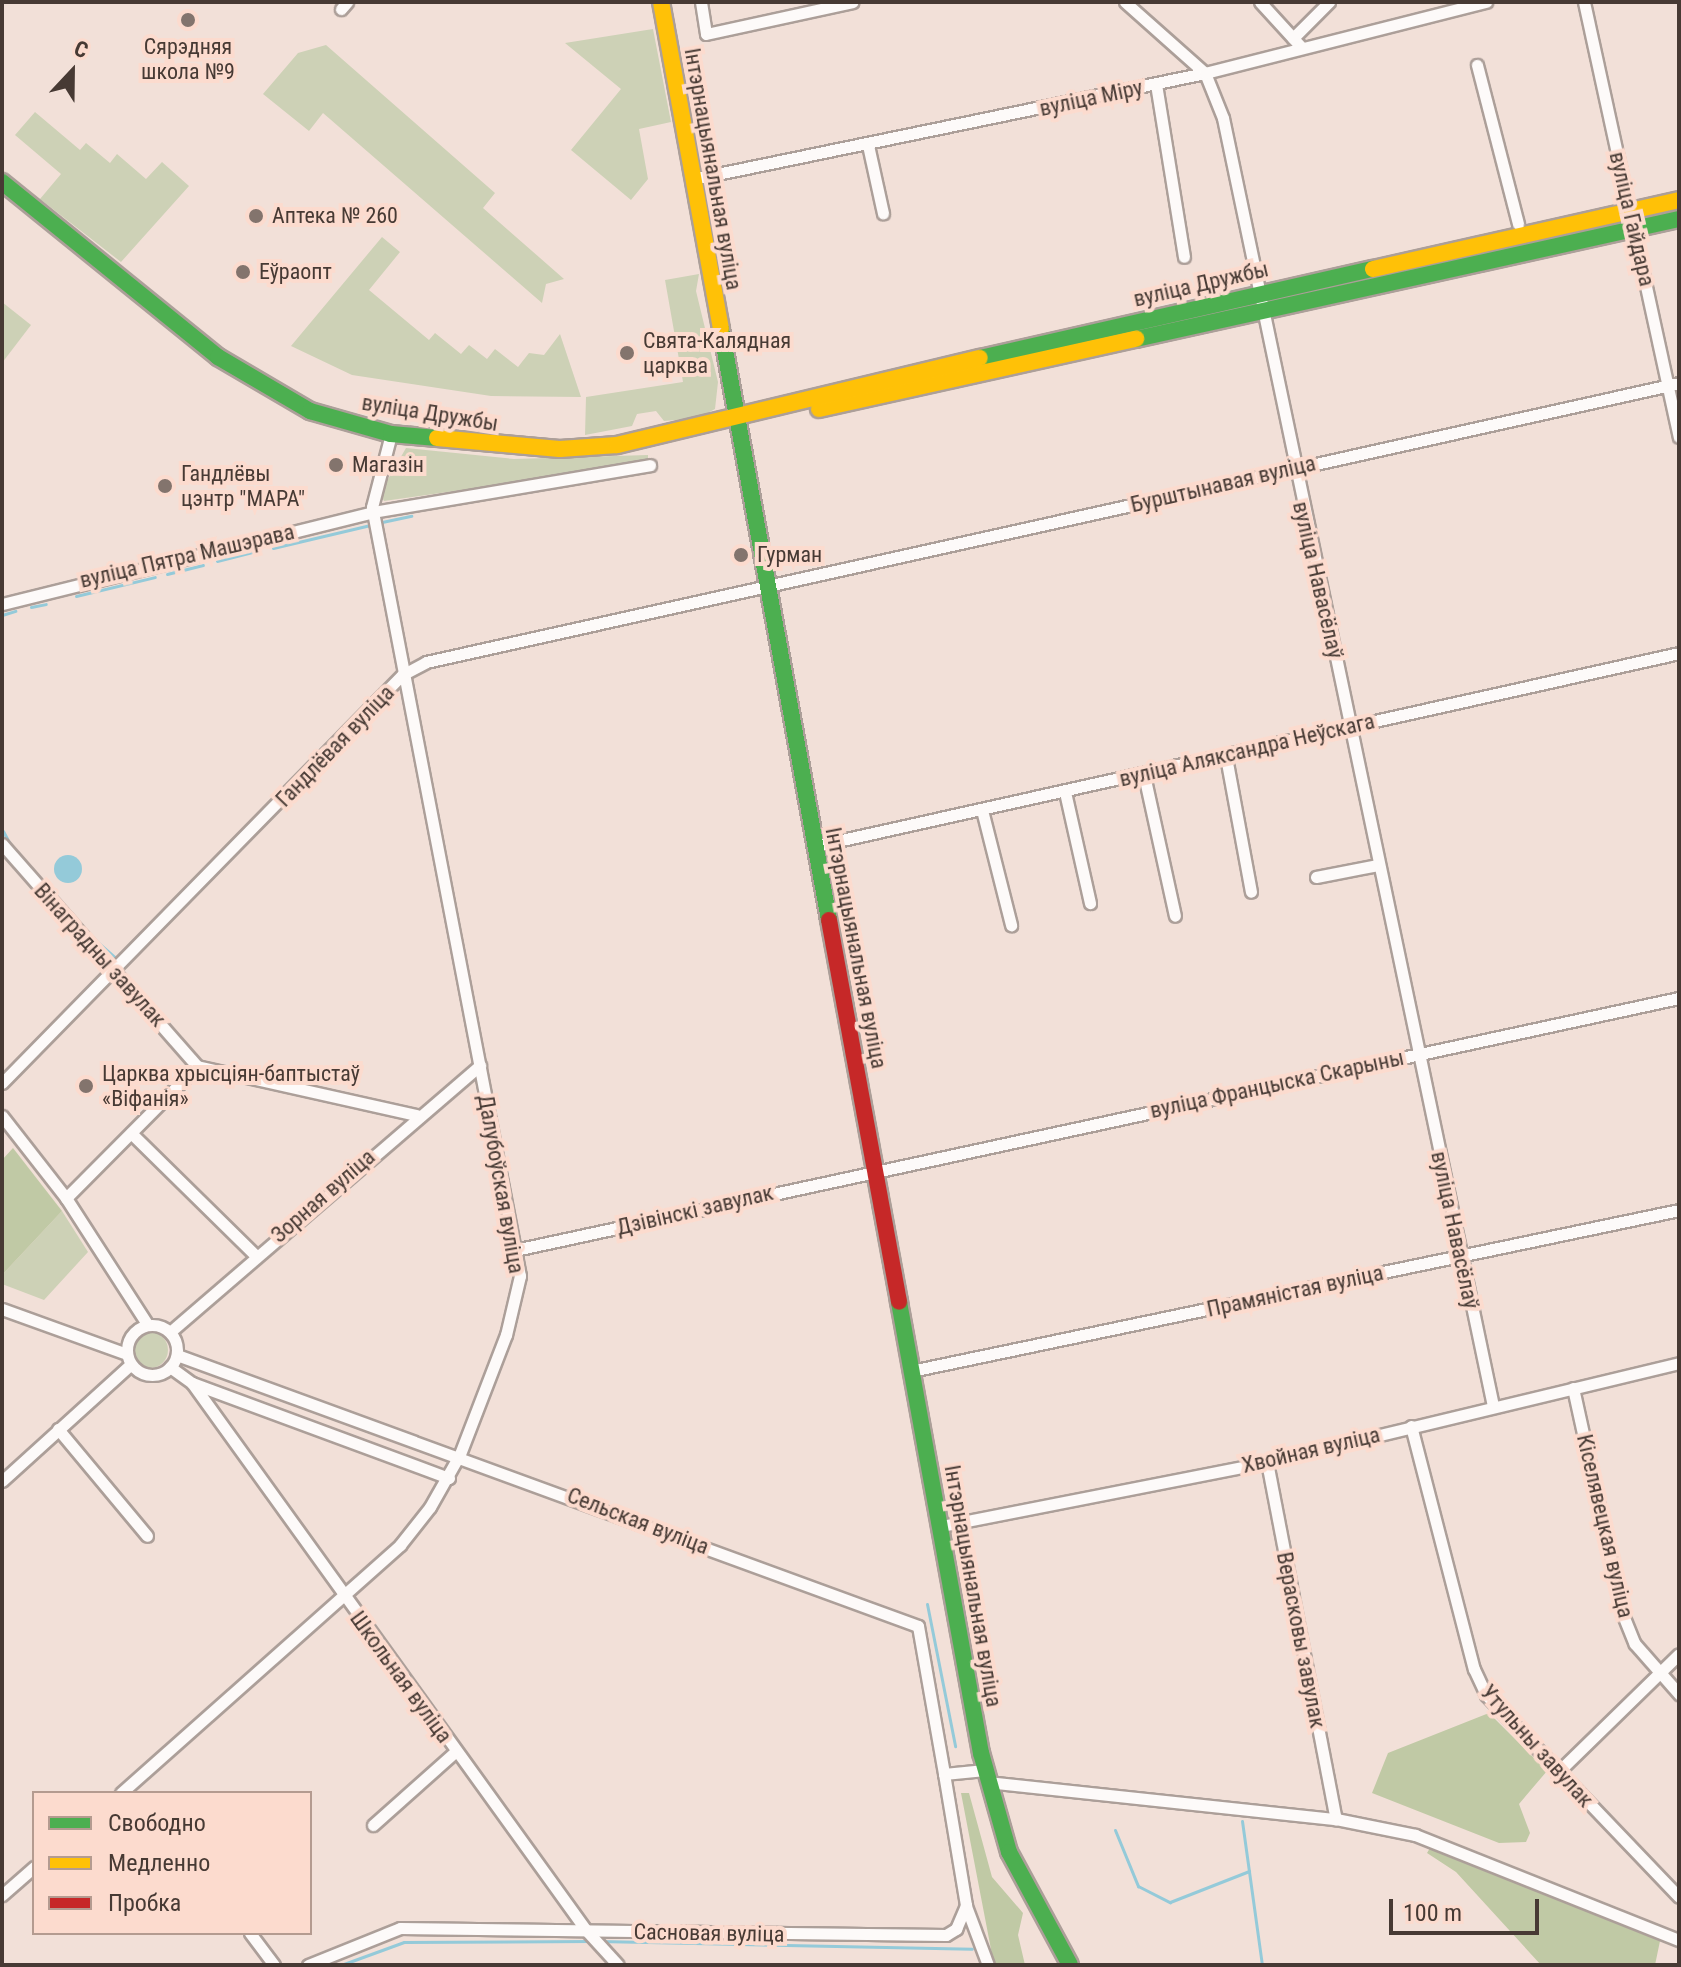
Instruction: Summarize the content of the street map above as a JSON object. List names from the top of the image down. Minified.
{"streets":{"main road":["Інтэрнацыянальная вуліца","вуліца Дружбы"],"street":["вуліца Міру","вуліца Гайдара","Бурштынавая вуліца","вуліца Пятра Машэрава","вуліца Навасёлаў","Гандлёвая вуліца","вуліца Аляксандра Неўскага","Вінаградны завулак","вуліца Францыска Скарыны","Далубоўская вуліца","Зорная вуліца","Дзівінскі завулак","Прамяністая вуліца","Хвойная вуліца","Сельская вуліца","Кіселявецкая вуліца","Верасковы завулак","Школьная вуліца","Утульны завулак","Сасновая вуліца"]},"crossings":[["вуліца Міру","Інтэрнацыянальная вуліца"],["вуліца Міру","вуліца Навасёлаў"],["Інтэрнацыянальная вуліца","вуліца Дружбы"],["Інтэрнацыянальная вуліца","Бурштынавая вуліца"],["Інтэрнацыянальная вуліца","Гандлёвая вуліца"],["Інтэрнацыянальная вуліца","вуліца Аляксандра Неўскага"],["Інтэрнацыянальная вуліца","вуліца Францыска Скарыны"],["Інтэрнацыянальная вуліца","Дзівінскі завулак"],["Інтэрнацыянальная вуліца","Прамяністая вуліца"],["Інтэрнацыянальная вуліца","Хвойная вуліца"],["вуліца Гайдара","вуліца Дружбы"],["вуліца Гайдара","Бурштынавая вуліца"],["вуліца Дружбы","вуліца Навасёлаў"],["вуліца Дружбы","Далубоўская вуліца"],["Бурштынавая вуліца","вуліца Навасёлаў"],["Бурштынавая вуліца","Гандлёвая вуліца"],["вуліца Пятра Машэрава","Далубоўская вуліца"],["вуліца Навасёлаў","вуліца Аляксандра Неўскага"],["вуліца Навасёлаў","вуліца Францыска Скарыны"],["вуліца Навасёлаў","Прамяністая вуліца"],["вуліца Навасёлаў","Хвойная вуліца"],["Гандлёвая вуліца","Вінаградны завулак"],["Гандлёвая вуліца","Далубоўская вуліца"],["вуліца Францыска Скарыны","Дзівінскі завулак"],["Далубоўская вуліца","Зорная вуліца"],["Далубоўская вуліца","Дзівінскі завулак"],["Далубоўская вуліца","Сельская вуліца"],["Далубоўская вуліца","Школьная вуліца"],["Зорная вуліца","Сельская вуліца"],["Хвойная вуліца","Кіселявецкая вуліца"],["Хвойная вуліца","Верасковы завулак"],["Хвойная вуліца","Утульны завулак"],["Школьная вуліца","Сасновая вуліца"]],"places":["Сярэдняя школа №9","Аптека № 260","Еўраопт","Свята-Калядная царква","Магазін","Гандлёвы цэнтр \"МАРА\"","Гурман","Царква хрысціян-баптыстаў «Віфанія»"],"legend":["Свободно","Медленно","Пробка"],"scale_bar":"100 m","north":"top"}
